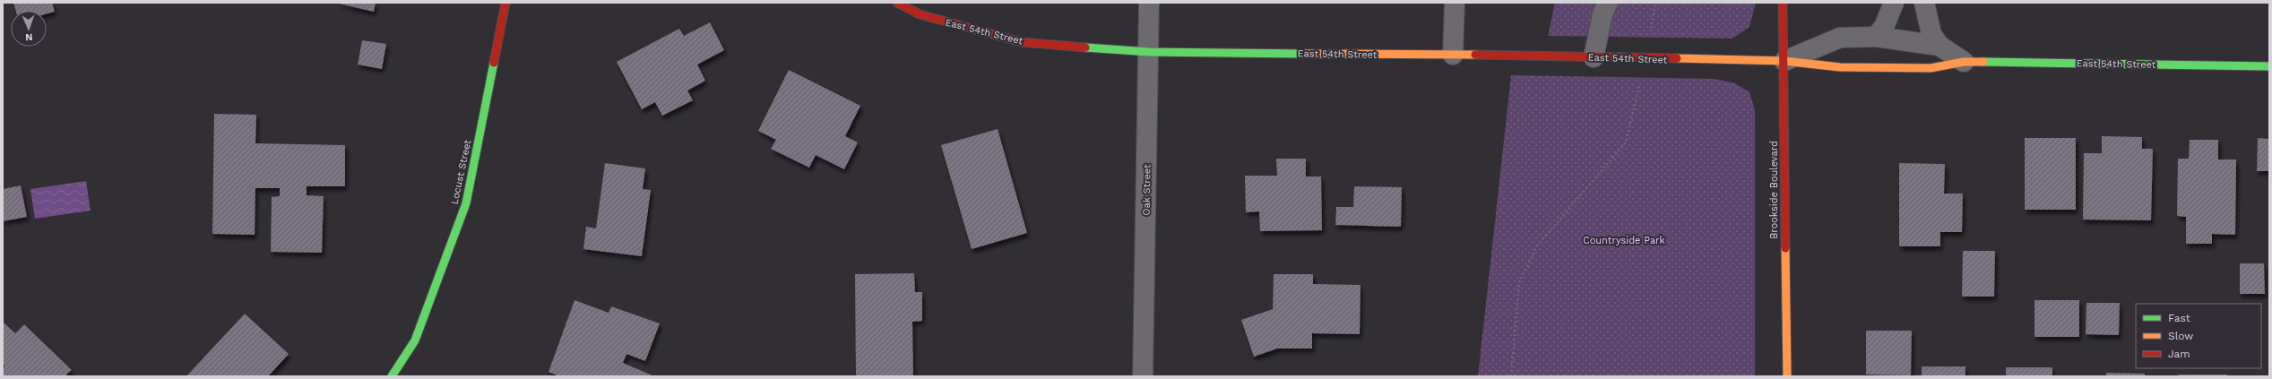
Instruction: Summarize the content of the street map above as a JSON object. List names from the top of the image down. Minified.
{"streets":{"street":["East 54th Street","Locust Street","Oak Street","Brookside Boulevard"]},"crossings":[["East 54th Street","Oak Street"],["East 54th Street","Brookside Boulevard"]],"parks":["Countryside Park"],"legend":["Fast","Slow","Jam"],"north":"bottom"}
